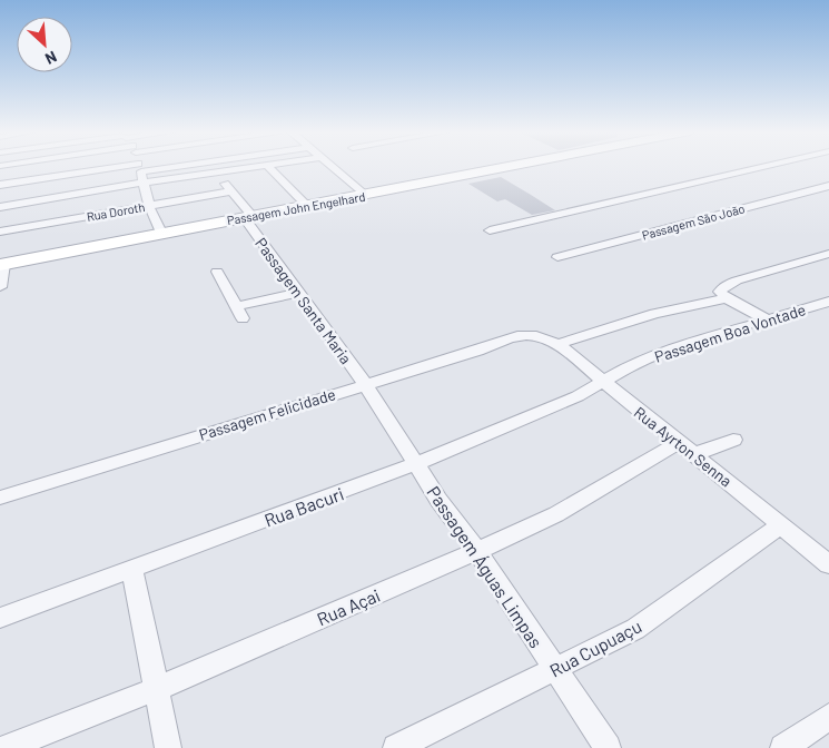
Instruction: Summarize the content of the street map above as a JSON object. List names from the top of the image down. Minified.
{"streets":{"main road":["Passagem John Engelhard"],"street":["Rua Doroth","Passagem São João","Passagem Santa Maria","Passagem Boa Vontade","Passagem Felicidade","Rua Ayrton Senna","Rua Bacuri","Passagem Águas Limpas","Rua Açai","Rua Cupuaçu"]},"crossings":[["Passagem John Engelhard","Passagem Santa Maria"],["Passagem Santa Maria","Passagem Felicidade"],["Passagem Santa Maria","Passagem Águas Limpas"],["Passagem Boa Vontade","Rua Ayrton Senna"],["Passagem Boa Vontade","Rua Bacuri"],["Passagem Felicidade","Rua Ayrton Senna"],["Passagem Felicidade","Passagem Águas Limpas"],["Rua Ayrton Senna","Rua Bacuri"],["Rua Ayrton Senna","Rua Açai"],["Rua Ayrton Senna","Rua Cupuaçu"],["Rua Bacuri","Passagem Águas Limpas"],["Passagem Águas Limpas","Rua Açai"],["Passagem Águas Limpas","Rua Cupuaçu"]],"north":"bottom right"}
